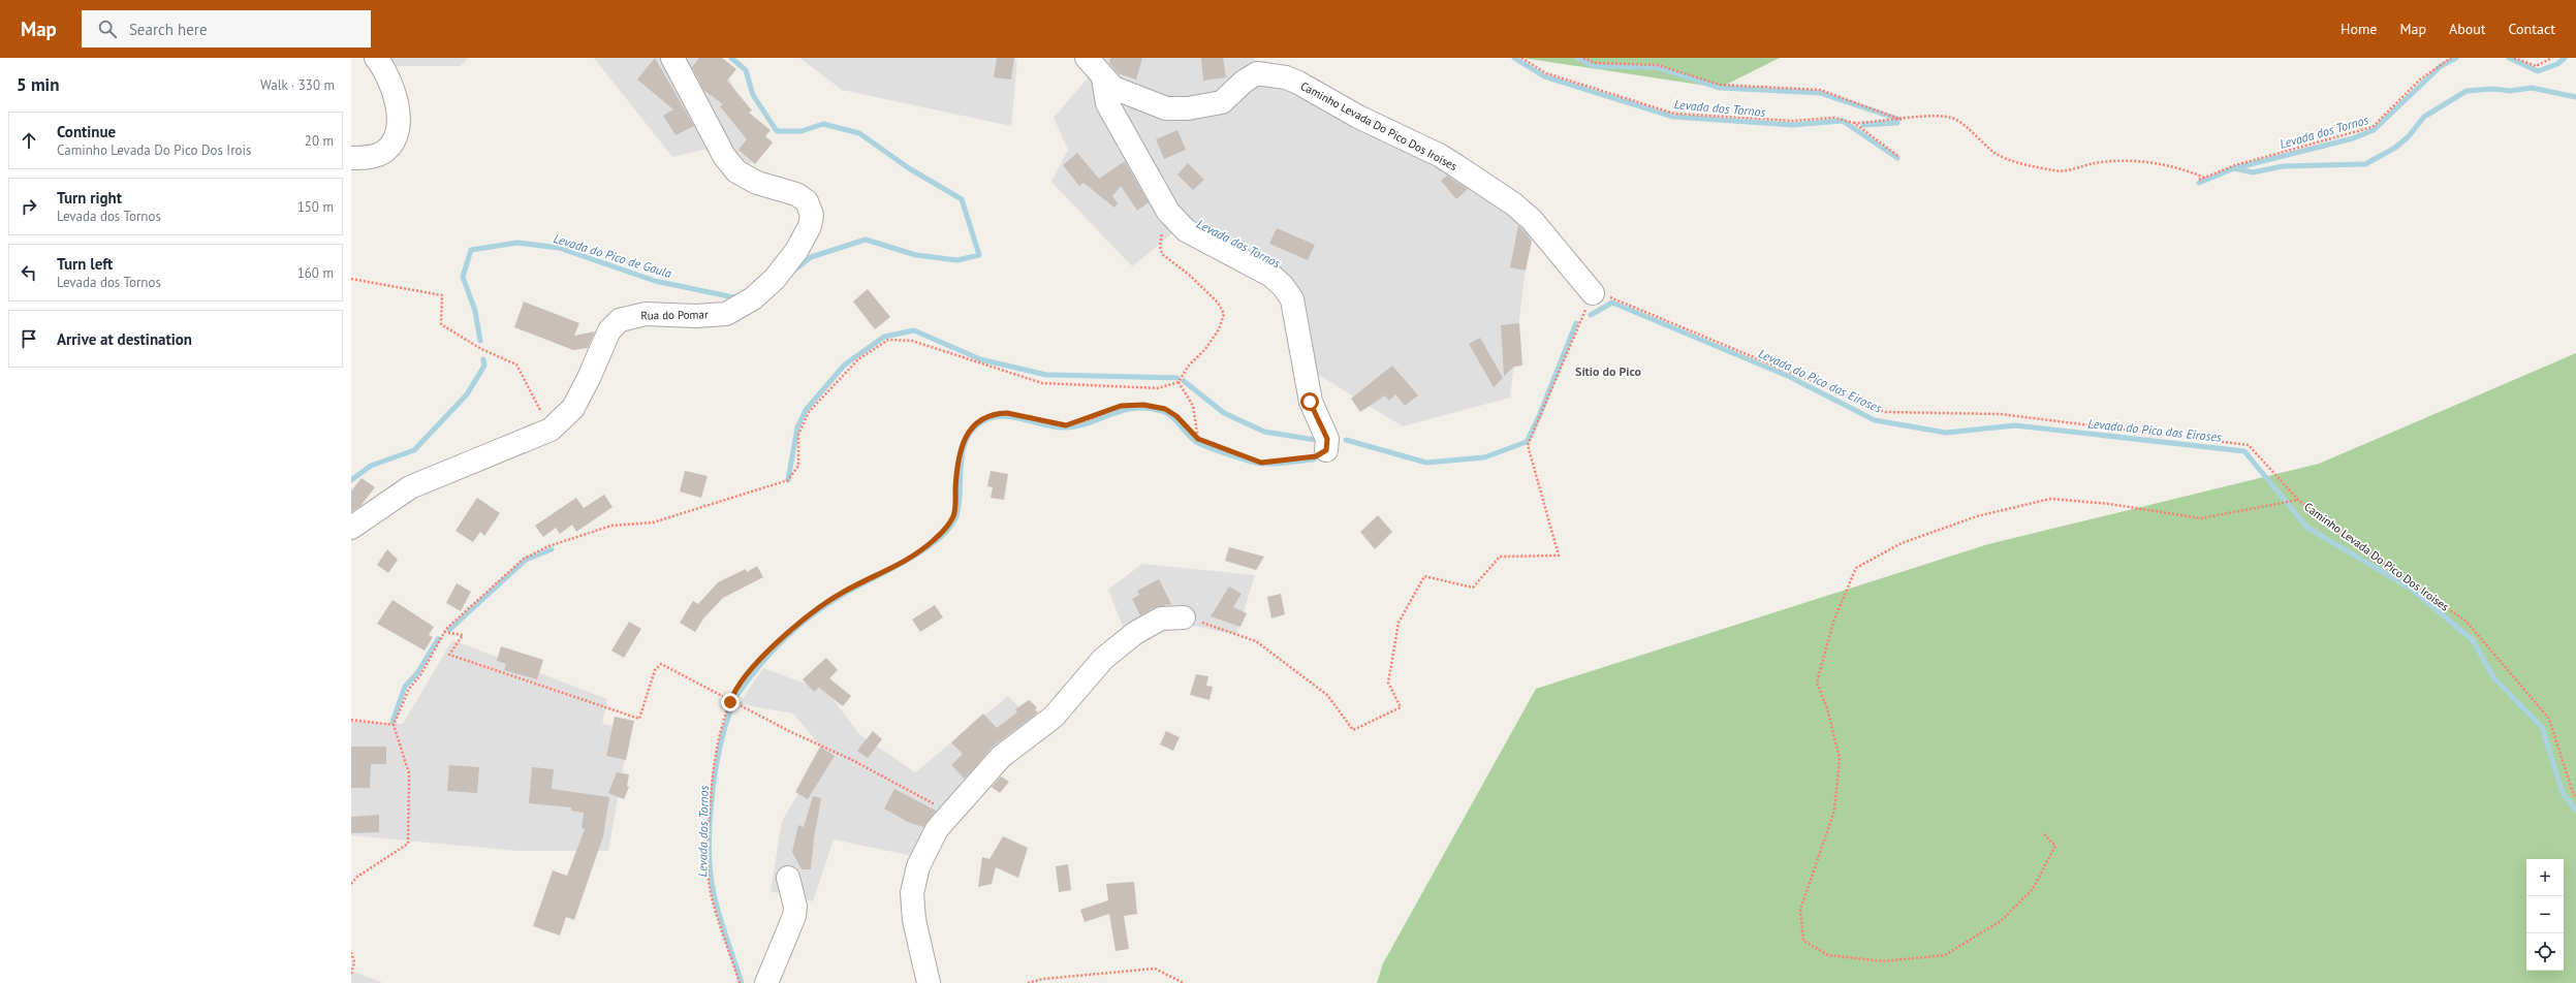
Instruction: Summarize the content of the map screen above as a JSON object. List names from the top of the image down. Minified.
{"streets":{"street":["Caminho Levada Do Pico Dos Iroises","Rua do Pomar"]},"districts":["Sítio do Pico"],"water":["Levada dos Tornos","Levada do Pico de Gaula","Levada do Pico das Eiroses"],"page":{"header":"Map","search":"Search here","nav":["Home","Map","About","Contact"],"heading":["5 min","Walk · 330 m"],"list":[["Continue","Caminho Levada Do Pico Dos Irois","20 m"],["Turn right","Levada dos Tornos","150 m"],["Turn left","Levada dos Tornos","160 m"],"Arrive at destination"],"map_buttons":["+","−"]}}
